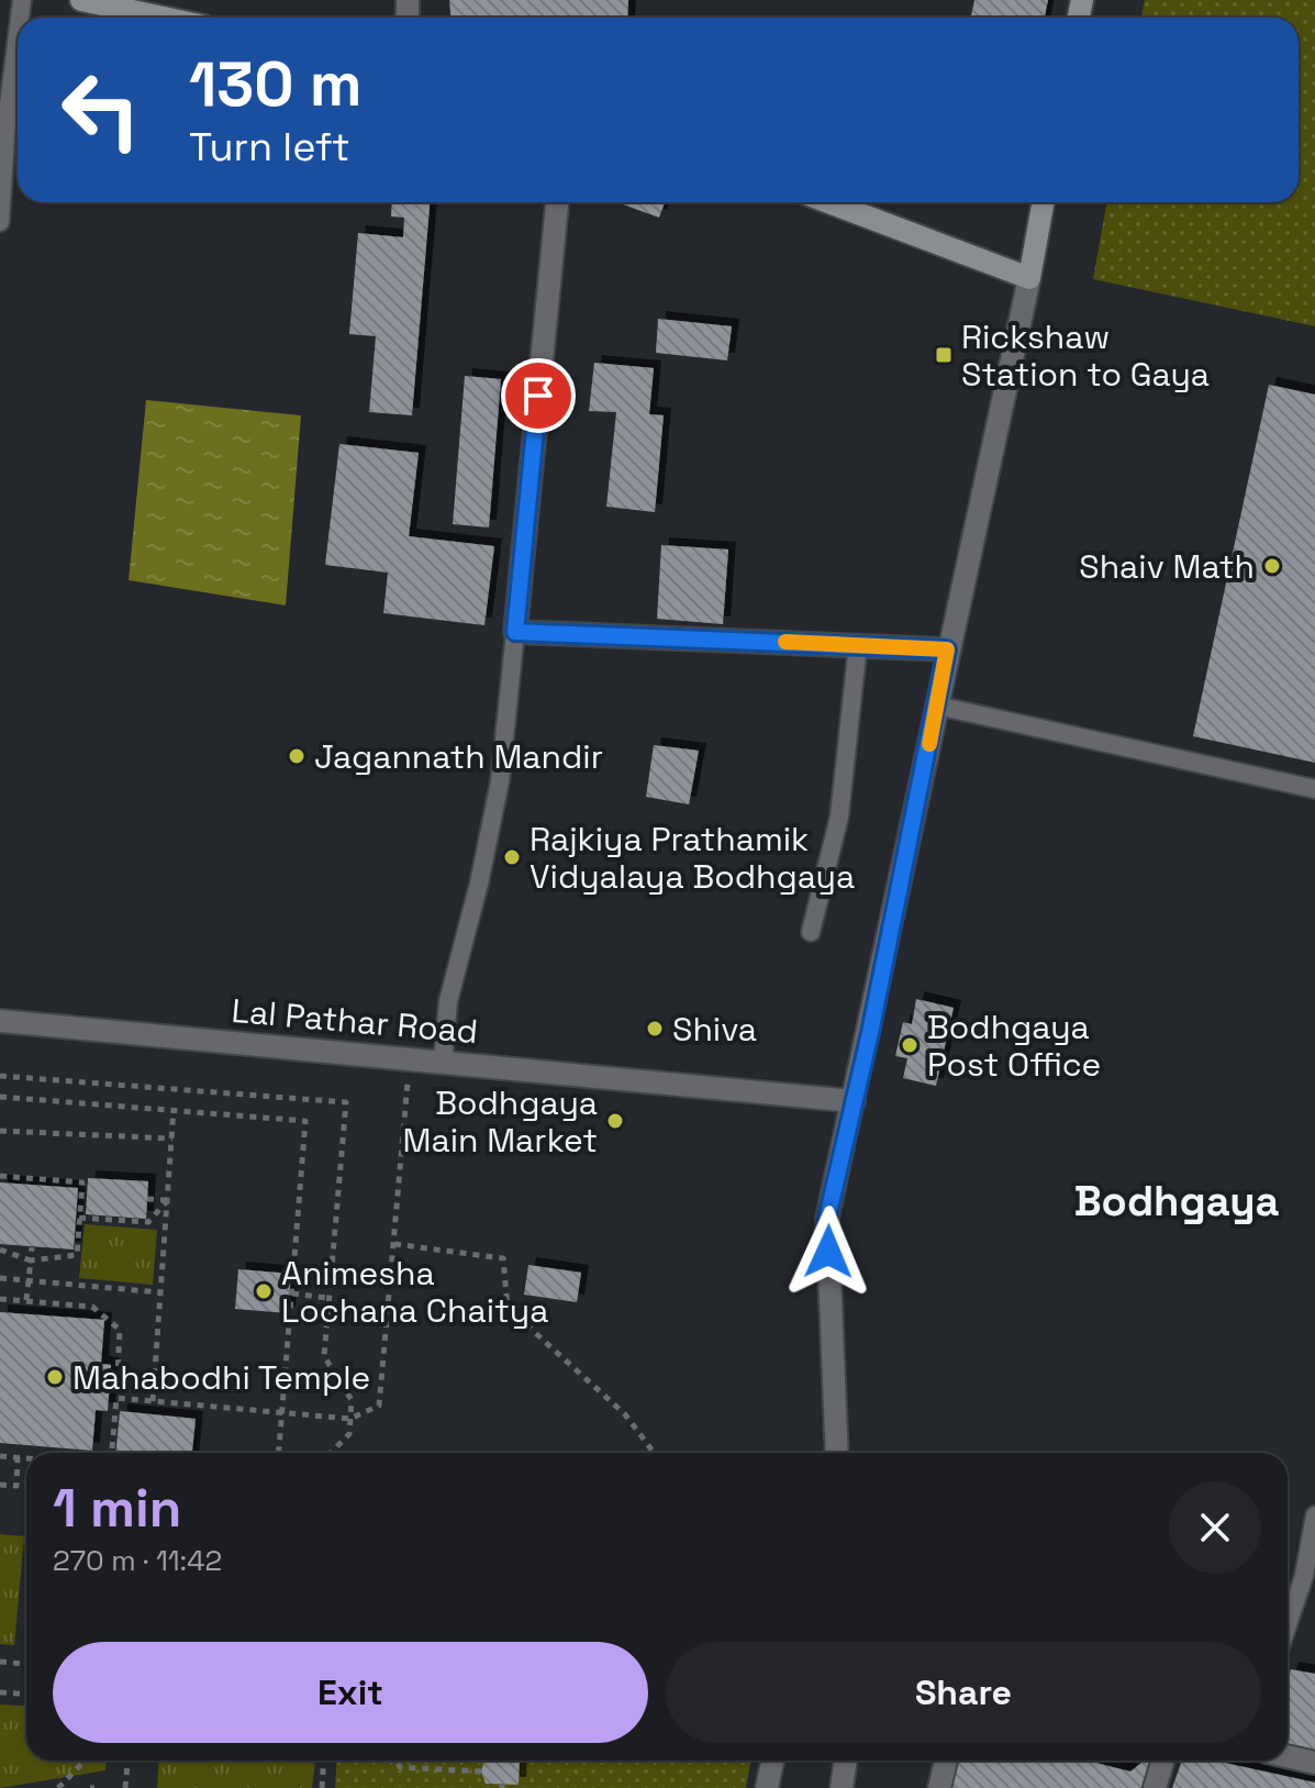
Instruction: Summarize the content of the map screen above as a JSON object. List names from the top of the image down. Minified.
{"streets":{"street":["Lal Pathar Road"]},"districts":["Bodhgaya"],"places":{"transit":["Rickshaw Station to Gaya"],"other":["Shaiv Math","Jagannath Mandir","Rajkiya Prathamik Vidyalaya Bodhgaya","Shiva","Bodhgaya Post Office","Bodhgaya Main Market","Animesha Lochana Chaitya","Mahabodhi Temple"]},"page":{"turn":["130 m","Turn left"],"heading":["1 min","270 m · 11:42"],"buttons":["Exit","Share"]}}
